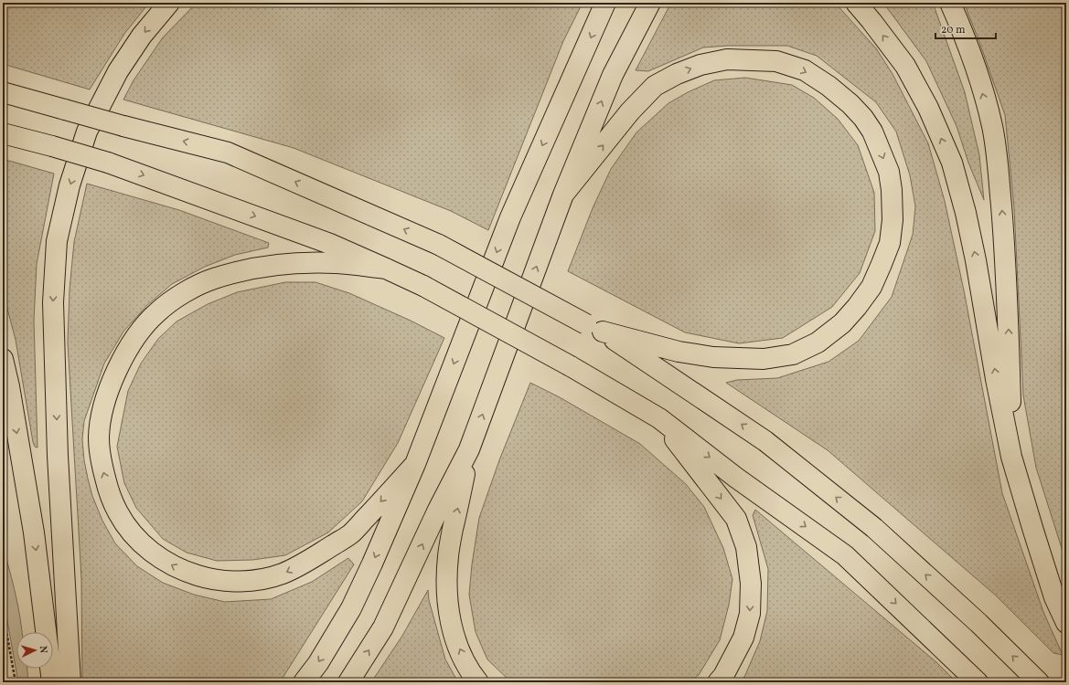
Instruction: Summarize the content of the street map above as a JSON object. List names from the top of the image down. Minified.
{"scale_bar":"20 m","north":"right"}
